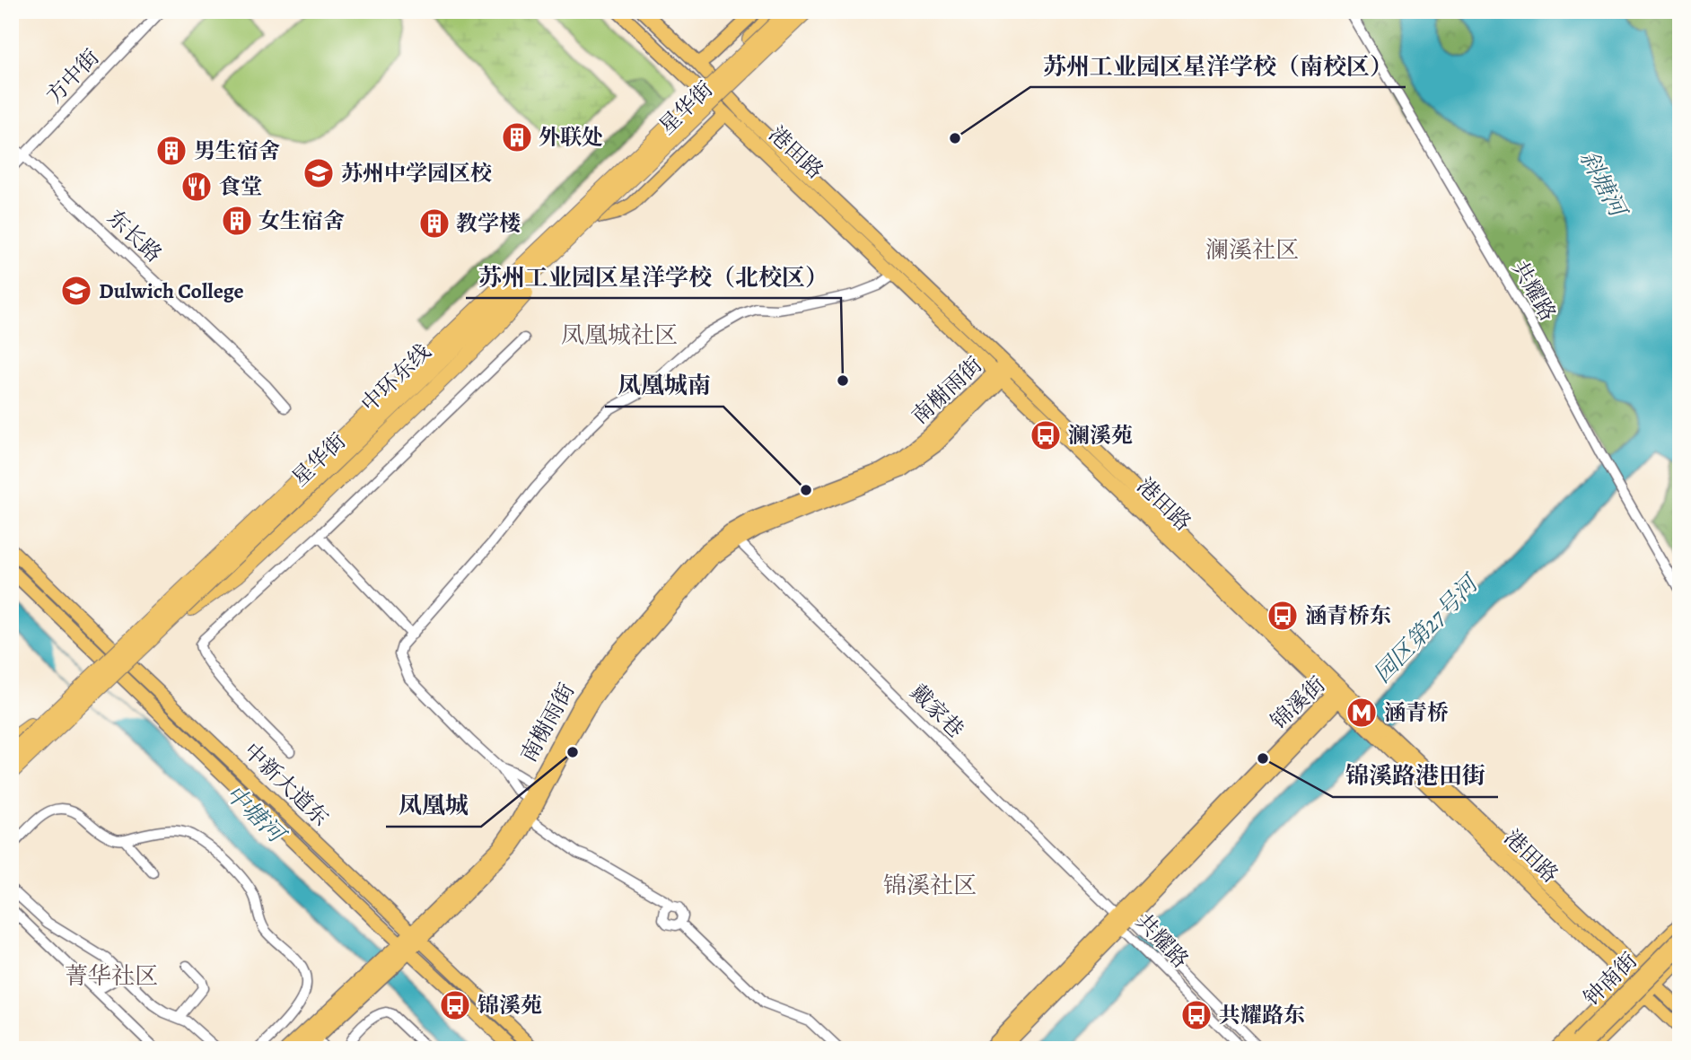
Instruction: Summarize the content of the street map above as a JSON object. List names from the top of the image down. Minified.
{"streets":{"highway":["中环东线"],"main road":["星华街","港田路","南榭雨街","锦溪街","中新大道东","钟南街"],"street":["方中街","东长路","共耀路","戴家巷"]},"crossings":[["方中街","东长路"],["星华街","港田路"],["星华街","中新大道东"],["港田路","南榭雨街"],["港田路","锦溪街"],["共耀路","锦溪街"],["共耀路","戴家巷"],["南榭雨街","戴家巷"],["南榭雨街","中新大道东"],["锦溪街","戴家巷"]],"districts":["澜溪社区","凤凰城社区","锦溪社区","菁华社区"],"water":["斜塘河","园区第27号河","中塘河"],"places":{"building":["外联处","男生宿舍","女生宿舍","教学楼"],"other":["苏州工业园区星洋学校（南校区）","苏州工业园区星洋学校（北校区）","凤凰城南","凤凰城","锦溪路港田街"],"school or university":["苏州中学园区校","Dulwich College"],"restaurant":["食堂"],"bus stop":["澜溪苑","涵青桥东","锦溪苑","共耀路东"],"metro station":["涵青桥"]}}
